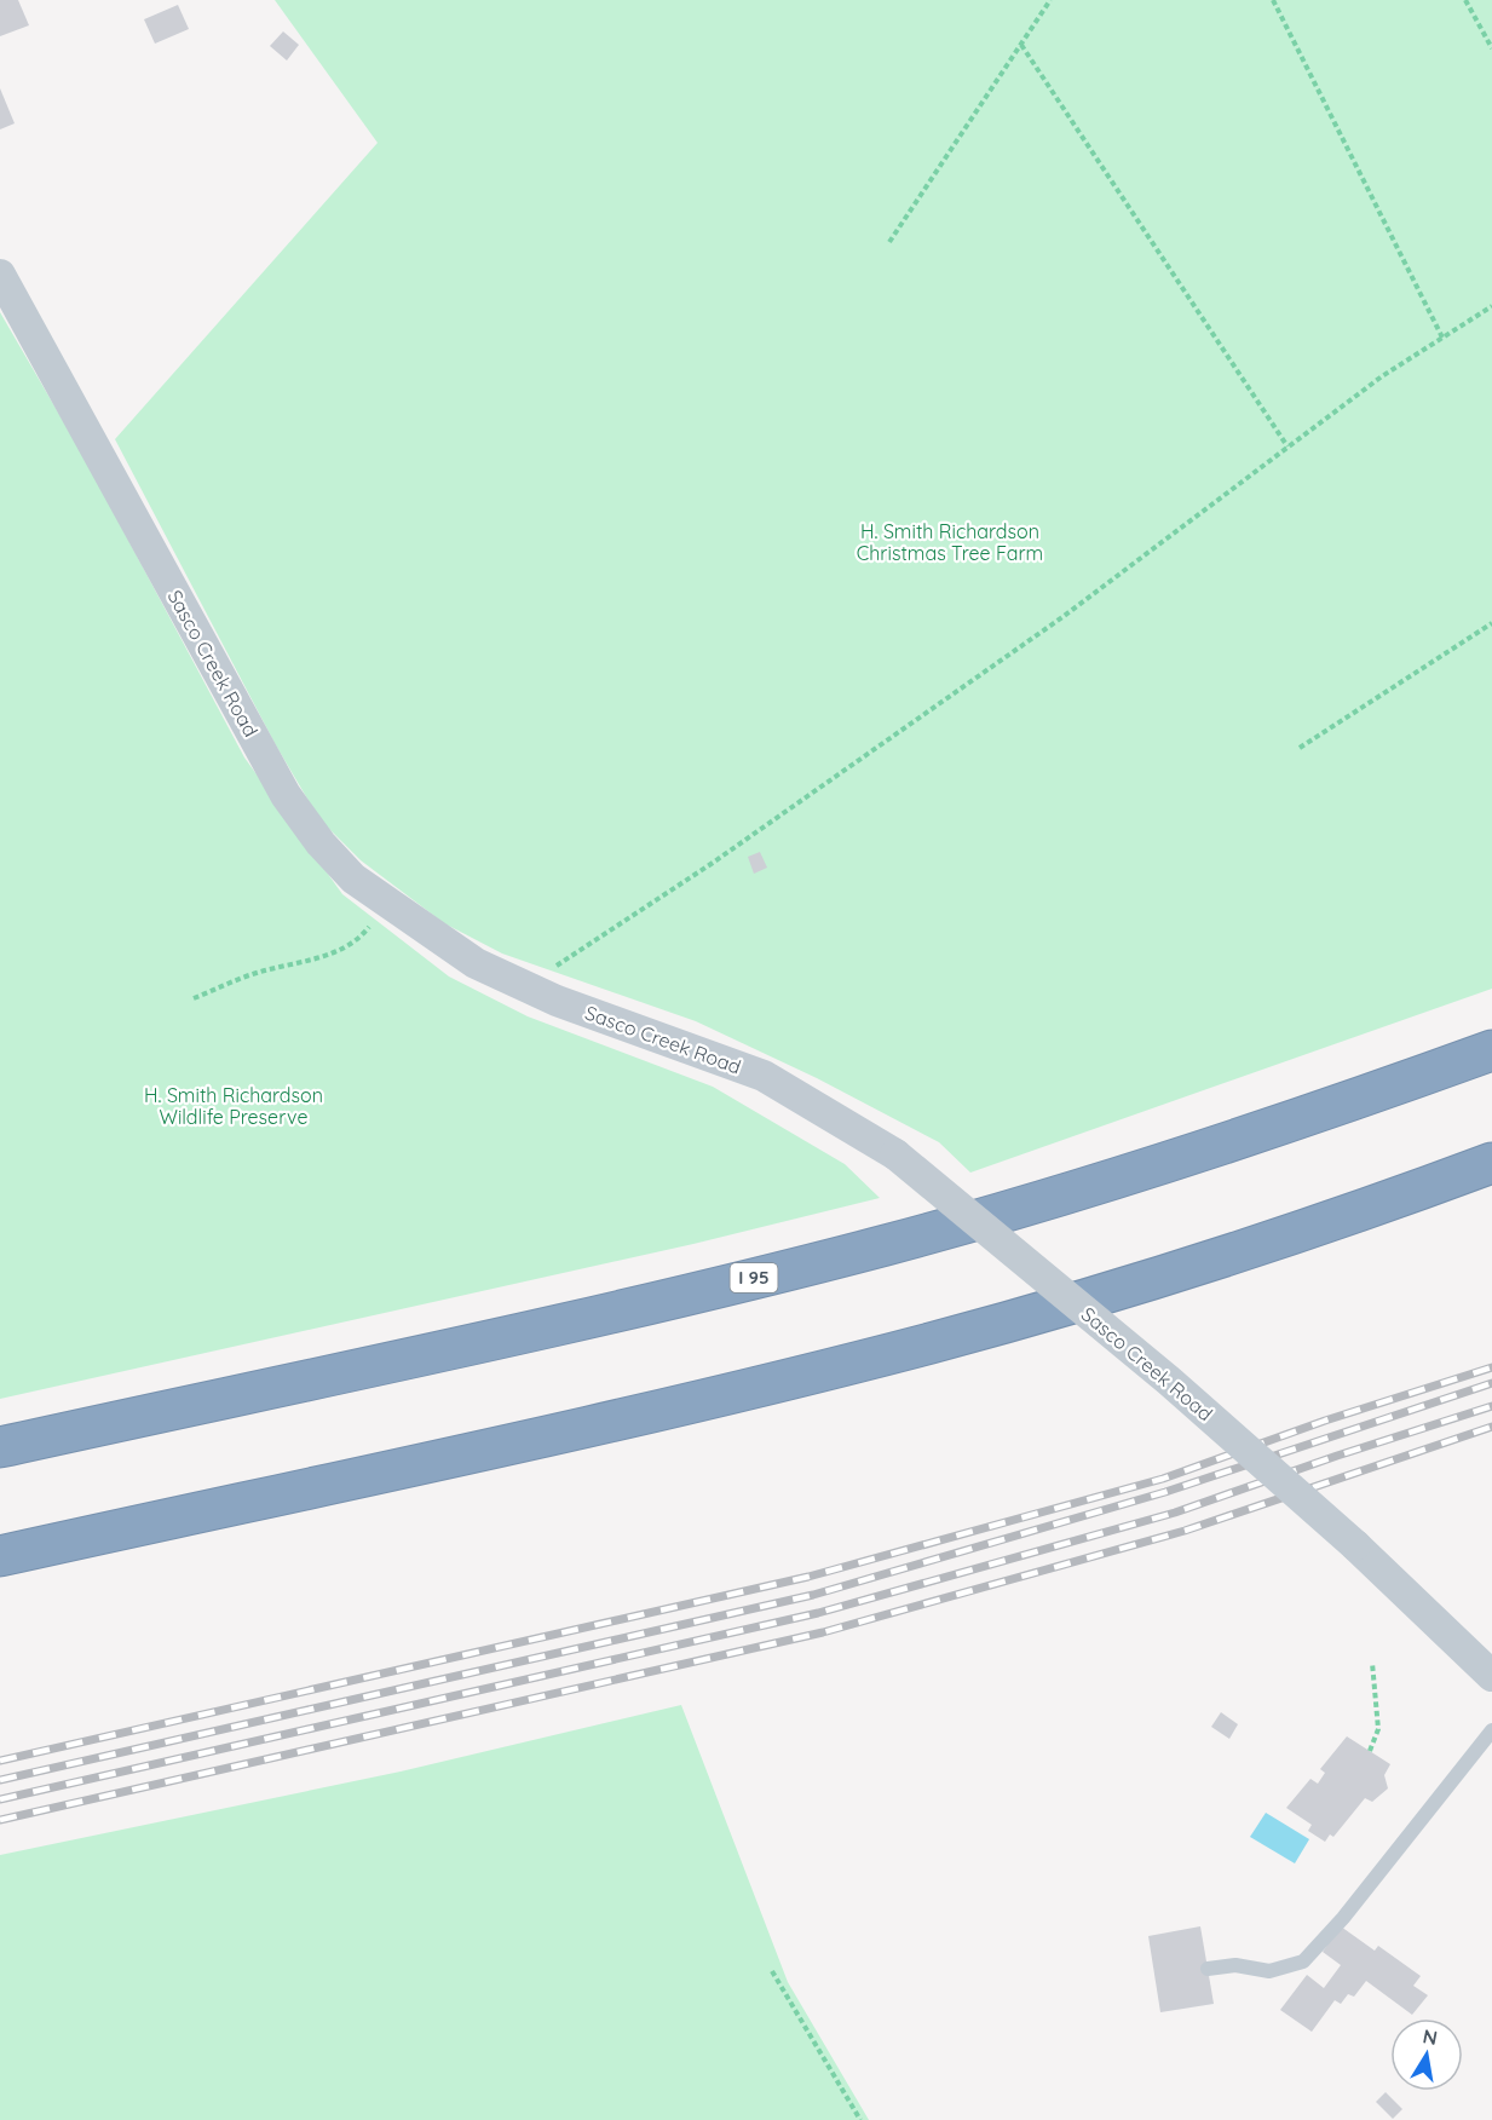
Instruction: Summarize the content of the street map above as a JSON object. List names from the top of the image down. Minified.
{"streets":{"highway":["I 95"],"street":["Sasco Creek Road"]},"parks":["H. Smith Richardson Christmas Tree Farm","H. Smith Richardson Wildlife Preserve"],"north":"top"}
